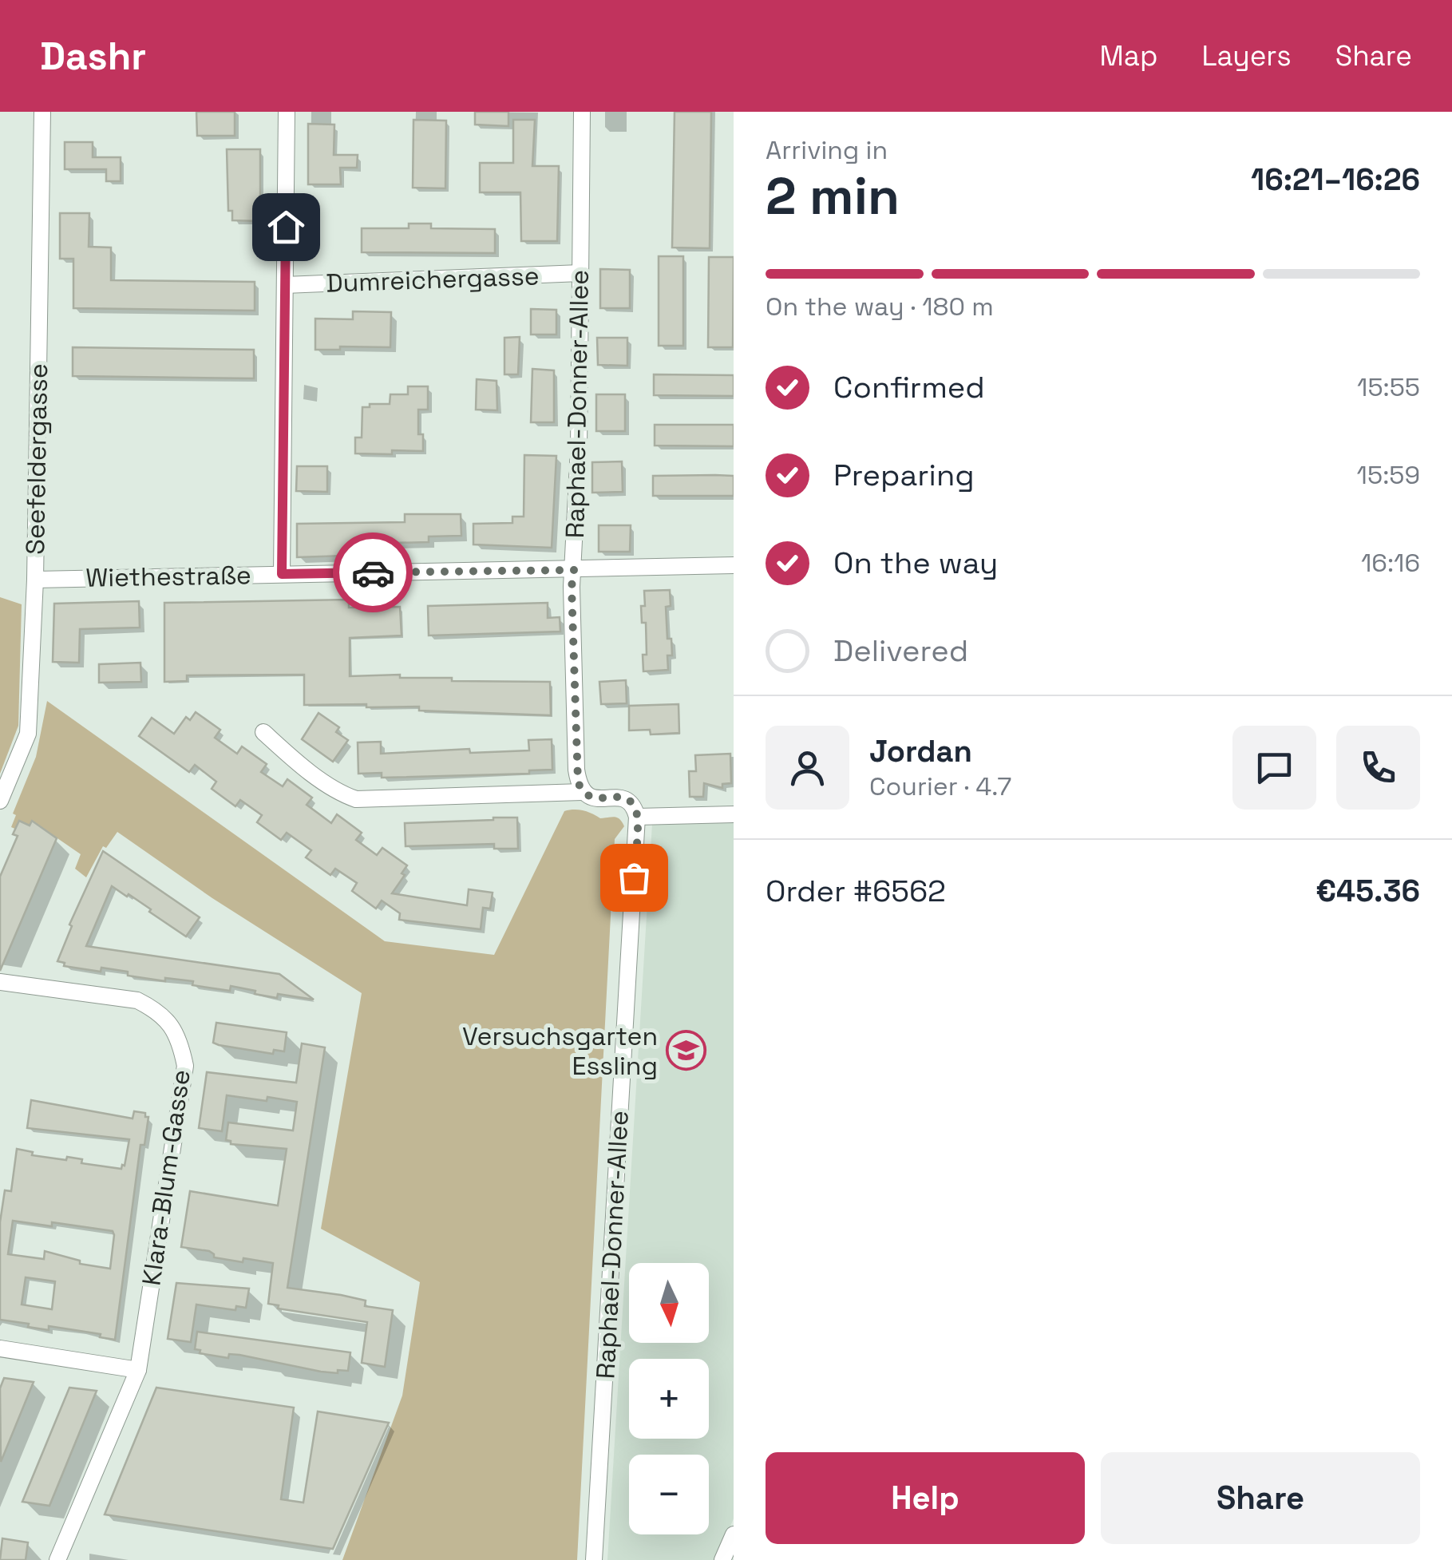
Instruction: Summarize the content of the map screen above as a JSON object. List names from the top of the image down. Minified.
{"streets":{"street":["Dumreichergasse","Raphael-Donner-Allee","Seefeldergasse","Wiethestraße","Klara-Blum-Gasse"]},"crossings":[["Dumreichergasse","Raphael-Donner-Allee"],["Raphael-Donner-Allee","Wiethestraße"],["Seefeldergasse","Wiethestraße"]],"places":{"school or university":["Versuchsgarten Essling"]},"north":"bottom","page":{"header":"Dashr","nav":["Map","Layers","Share"],"heading":["2 min","Arriving in","16:21–16:26"],"panel":["Jordan","Courier · 4.7","Order #6562","€45.36"],"bar":"On the way · 180 m","list":[["Confirmed","15:55"],["Preparing","15:59"],["On the way","16:16"],"Delivered"],"map_buttons":["+","−"],"buttons":["Help","Share"]}}
